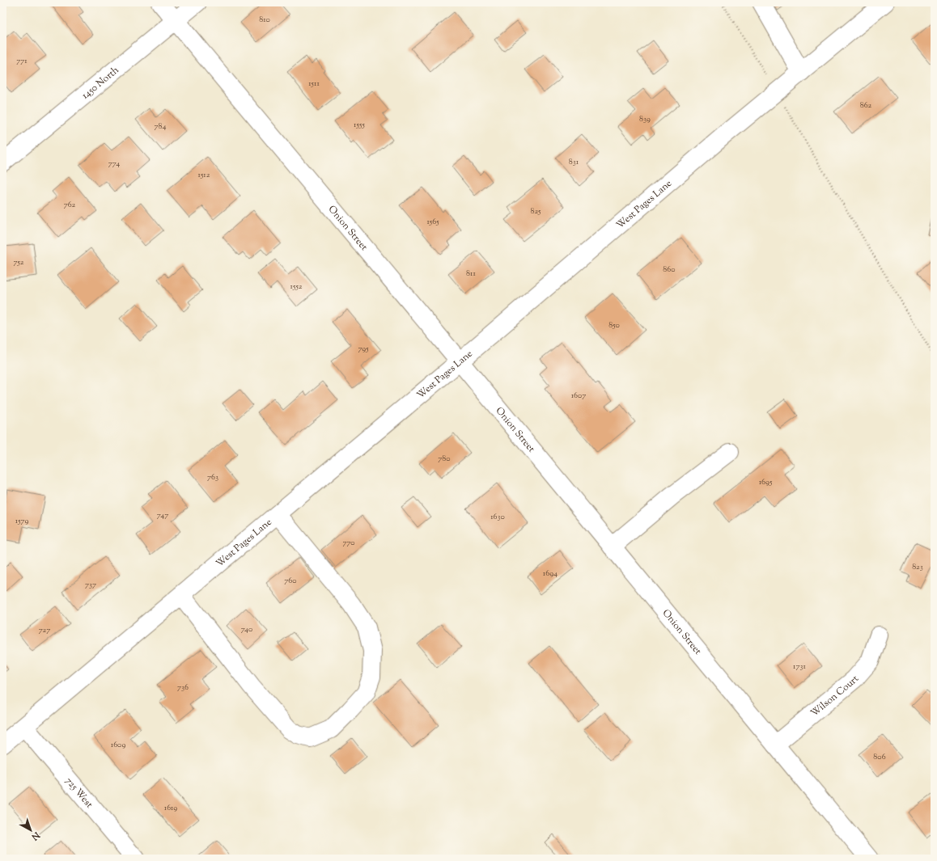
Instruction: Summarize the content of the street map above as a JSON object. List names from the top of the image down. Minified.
{"streets":{"street":["1450 North","West Pages Lane","Onion Street","Wilson Court","725 West"]},"crossings":[["1450 North","Onion Street"],["West Pages Lane","Onion Street"],["West Pages Lane","725 West"],["Onion Street","Wilson Court"]],"house_numbers":["810","771","1511","862","839","1555","784","831","774","1512","762","825","1565","752","860","811","1552","850","795","1607","780","763","1695","747","1630","1579","770","823","1694","760","737","740","727","1731","736","1609","806","1619"],"north":"bottom right"}
